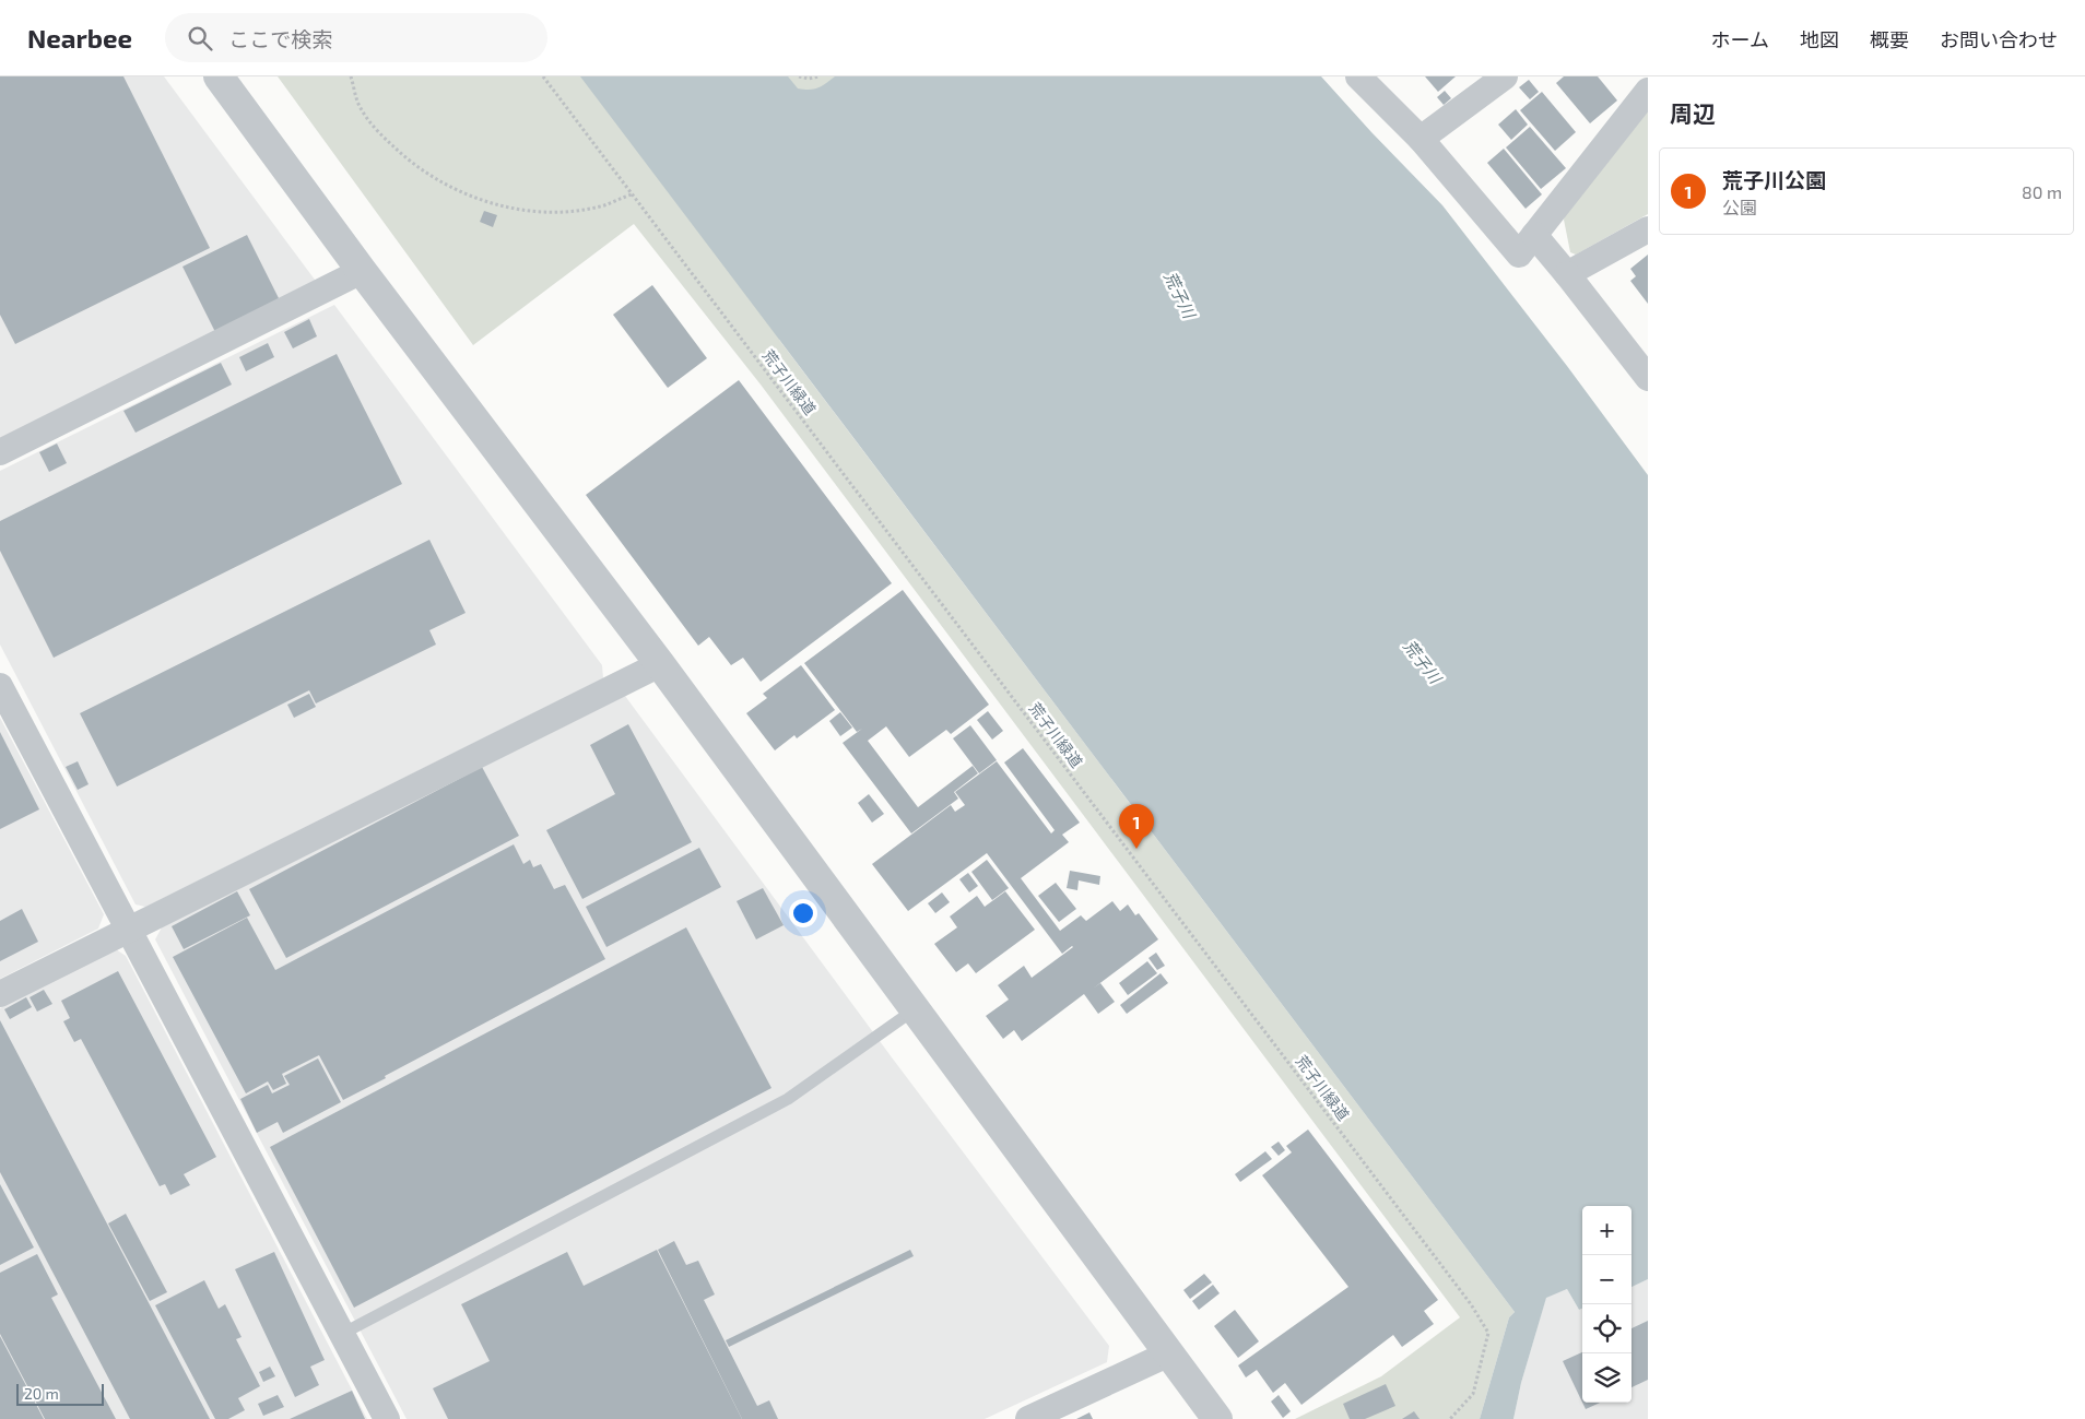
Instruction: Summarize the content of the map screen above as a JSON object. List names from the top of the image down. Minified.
{"streets":{"path":["荒子川緑道"]},"water":["荒子川"],"scale_bar":"20 m","page":{"header":"Nearbee","search":"ここで検索","nav":["ホーム","地図","概要","お問い合わせ"],"heading":"周辺","list":[{"mark":"1","name":"荒子川公園","note":"公園","value":"80 m"}],"pins":"1","map_buttons":["+","−"],"scale":"20 m"}}
